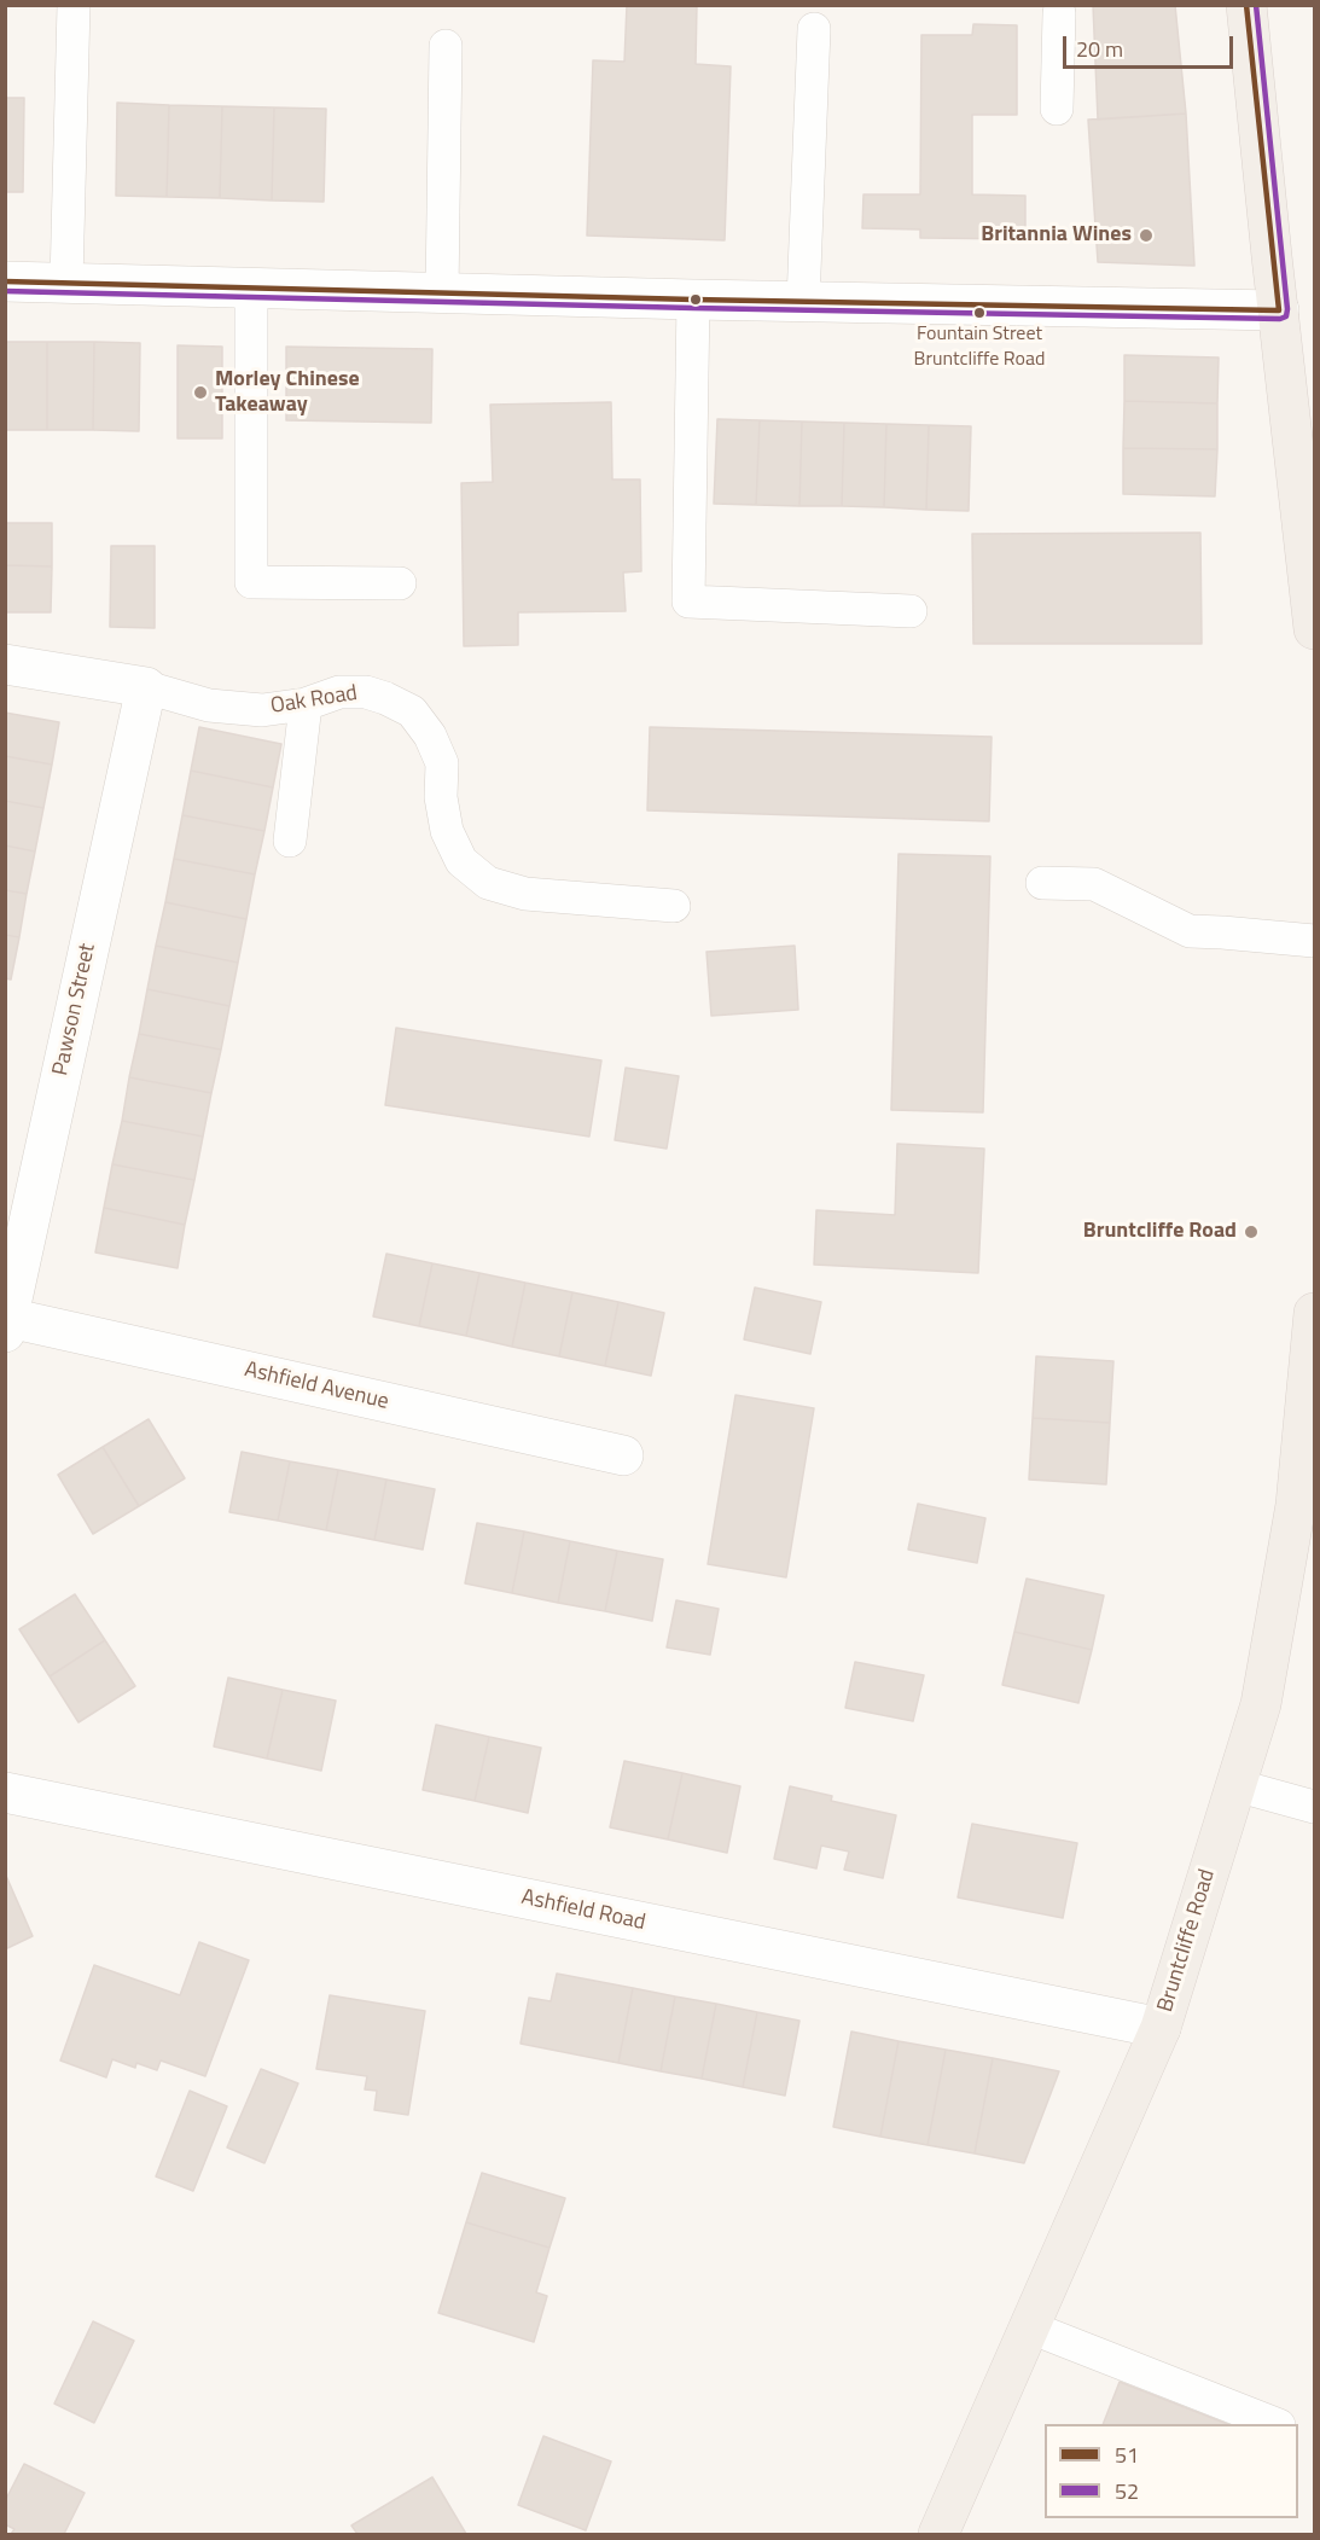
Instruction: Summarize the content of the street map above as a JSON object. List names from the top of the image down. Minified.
{"streets":{"main road":["Bruntcliffe Road"],"street":["Oak Road","Pawson Street","Ashfield Avenue","Ashfield Road"]},"crossings":[["Oak Road","Pawson Street"],["Pawson Street","Ashfield Avenue"],["Ashfield Road","Bruntcliffe Road"]],"places":["Britannia Wines","Fountain Street Bruntcliffe Road","Morley Chinese Takeaway","Bruntcliffe Road"],"lines":["transit line 51","transit line 52"],"legend":["51","52"],"scale_bar":"20 m"}
